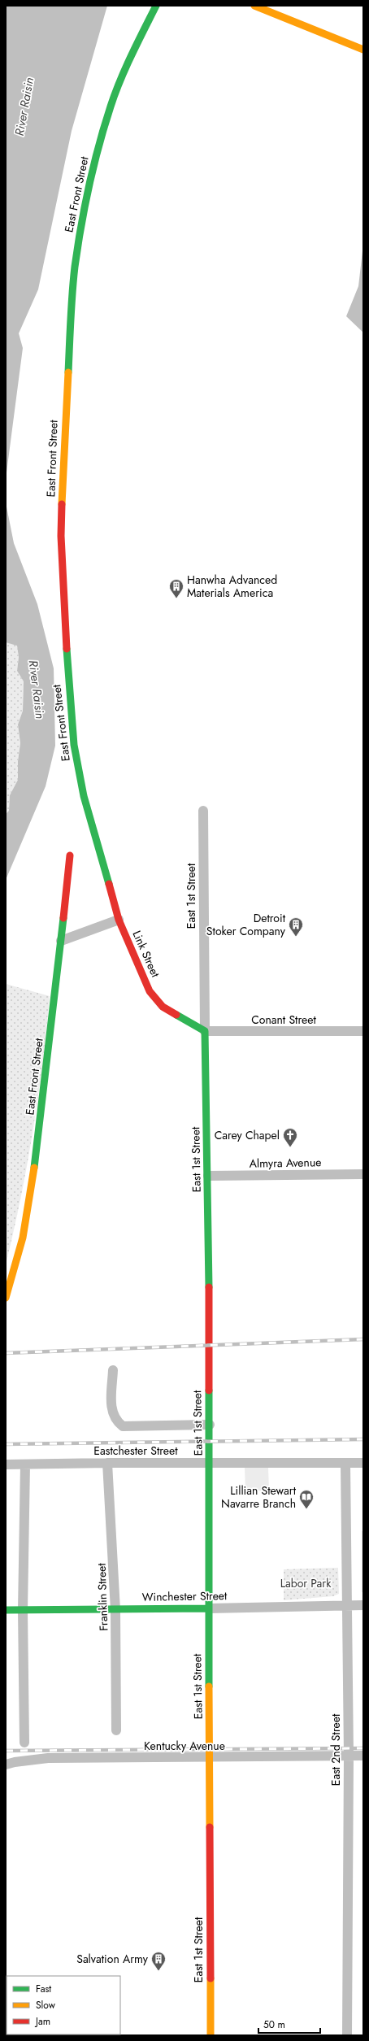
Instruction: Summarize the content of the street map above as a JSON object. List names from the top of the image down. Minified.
{"streets":{"main road":["East Front Street","East 1st Street","Link Street","Winchester Street"],"street":["Conant Street","Almyra Avenue","Eastchester Street","Franklin Street","Kentucky Avenue","East 2nd Street"]},"crossings":[["East Front Street","Link Street"],["East 1st Street","Link Street"],["East 1st Street","Conant Street"],["East 1st Street","Almyra Avenue"],["East 1st Street","Eastchester Street"],["East 1st Street","Winchester Street"],["East 1st Street","Kentucky Avenue"],["Link Street","Conant Street"],["Eastchester Street","Franklin Street"],["Eastchester Street","East 2nd Street"],["Winchester Street","Franklin Street"],["Winchester Street","East 2nd Street"],["Kentucky Avenue","East 2nd Street"]],"water":["River Raisin"],"parks":["Labor Park"],"places":{"building":["Hanwha Advanced Materials America","Detroit Stoker Company","Salvation Army"],"church":["Carey Chapel"],"library":["Lillian Stewart Navarre Branch"]},"legend":["Fast","Slow","Jam"],"scale_bar":"50 m"}
